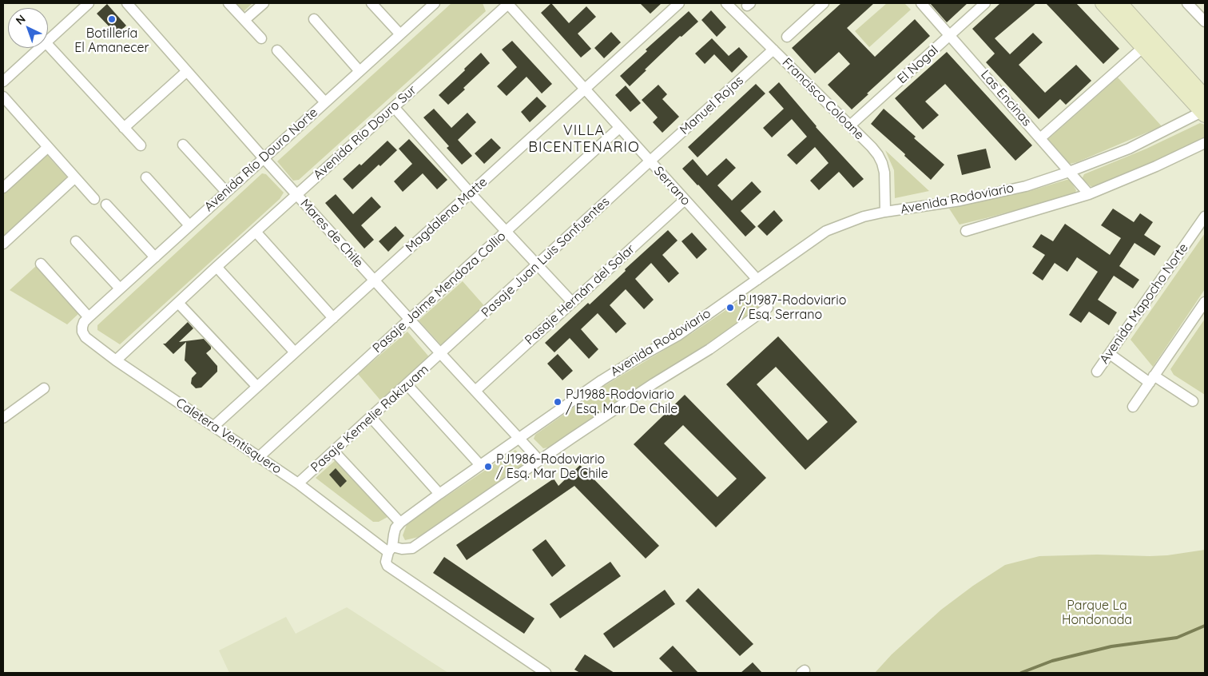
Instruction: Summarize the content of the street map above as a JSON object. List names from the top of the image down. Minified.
{"streets":{"street":["El Nogal","Las Encinas","Francisco Coloane","Manuel Rojas","Avenida Río Douro Sur","Avenida Río Douro Norte","Serrano","Avenida Rodoviario","Magdalena Matte","Mares de Chile","Pasaje Juan Luis Sanfuentes","Pasaje Jaime Mendoza Collio","Pasaje Hernán del Solar","Avenida Mapocho Norte","Pasaje Kemelie Rakizuam","Caletera Ventisquero"]},"crossings":[["El Nogal","Las Encinas"],["El Nogal","Francisco Coloane"],["Las Encinas","Avenida Rodoviario"],["Francisco Coloane","Manuel Rojas"],["Francisco Coloane","Avenida Rodoviario"],["Manuel Rojas","Serrano"],["Manuel Rojas","Pasaje Juan Luis Sanfuentes"],["Avenida Río Douro Sur","Serrano"],["Avenida Río Douro Sur","Mares de Chile"],["Avenida Río Douro Sur","Caletera Ventisquero"],["Avenida Río Douro Norte","Mares de Chile"],["Avenida Río Douro Norte","Caletera Ventisquero"],["Serrano","Avenida Rodoviario"],["Serrano","Magdalena Matte"],["Serrano","Pasaje Juan Luis Sanfuentes"],["Serrano","Pasaje Jaime Mendoza Collio"],["Serrano","Pasaje Hernán del Solar"],["Avenida Rodoviario","Mares de Chile"],["Magdalena Matte","Mares de Chile"],["Magdalena Matte","Caletera Ventisquero"],["Mares de Chile","Pasaje Juan Luis Sanfuentes"],["Mares de Chile","Pasaje Jaime Mendoza Collio"],["Mares de Chile","Pasaje Hernán del Solar"],["Mares de Chile","Pasaje Kemelie Rakizuam"],["Pasaje Juan Luis Sanfuentes","Pasaje Kemelie Rakizuam"],["Pasaje Jaime Mendoza Collio","Caletera Ventisquero"],["Pasaje Kemelie Rakizuam","Caletera Ventisquero"]],"districts":["VILLA BICENTENARIO"],"parks":["Parque La Hondonada"],"places":["Botillería El Amanecer","PJ1987-Rodoviario / Esq. Serrano","PJ1988-Rodoviario / Esq. Mar De Chile","PJ1986-Rodoviario / Esq. Mar De Chile"],"north":"top left"}
